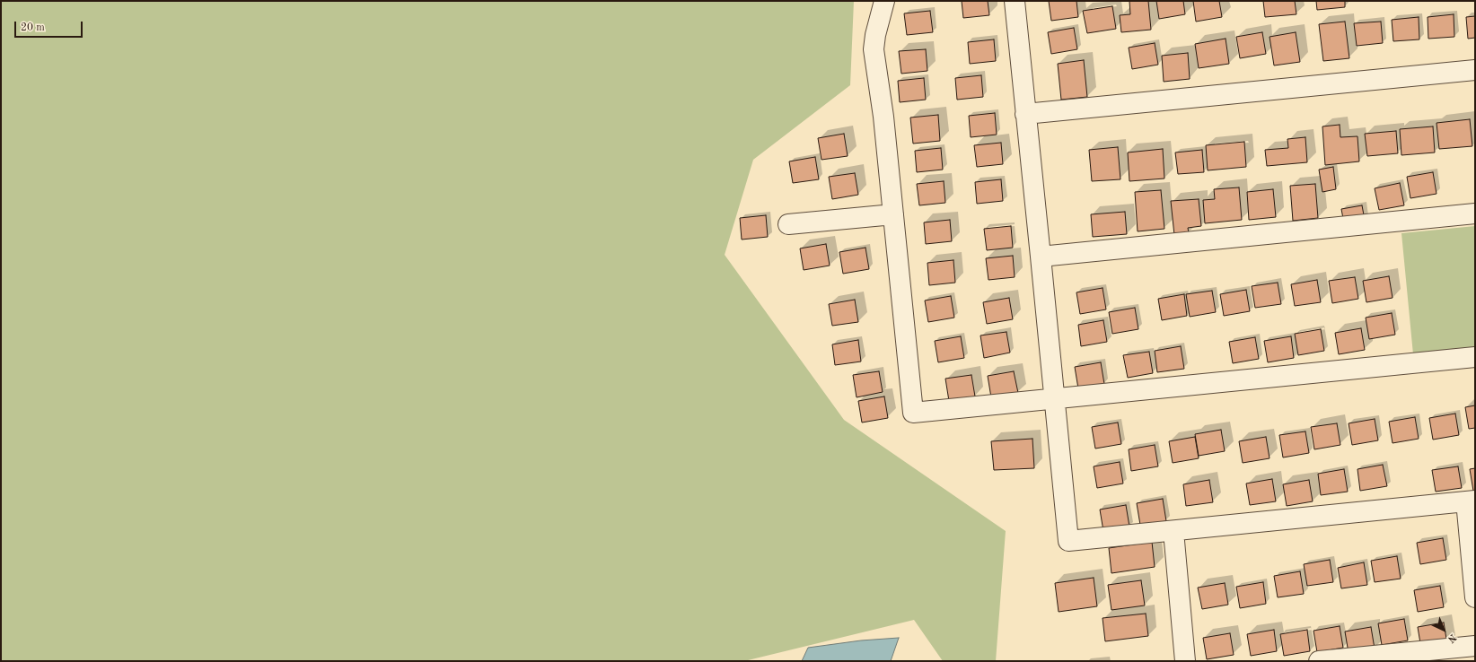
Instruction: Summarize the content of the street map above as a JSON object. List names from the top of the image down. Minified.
{"scale_bar":"20 m","north":"bottom right"}
